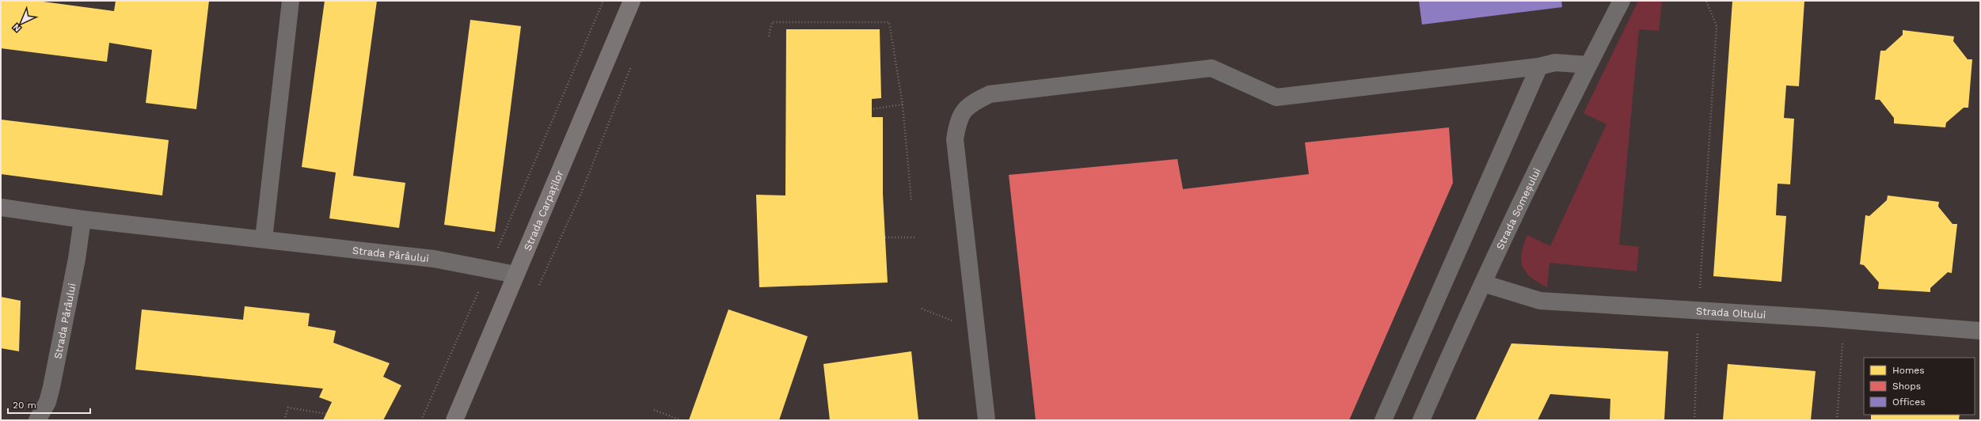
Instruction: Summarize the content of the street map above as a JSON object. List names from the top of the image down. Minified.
{"streets":{"main road":["Strada Carpaților"],"street":["Strada Someșului","Strada Pârâului","Strada Oltului"]},"crossings":[["Strada Someșului","Strada Oltului"],["Strada Carpaților","Strada Pârâului"]],"legend":["Homes","Shops","Offices"],"scale_bar":"20 m","north":"bottom left"}
